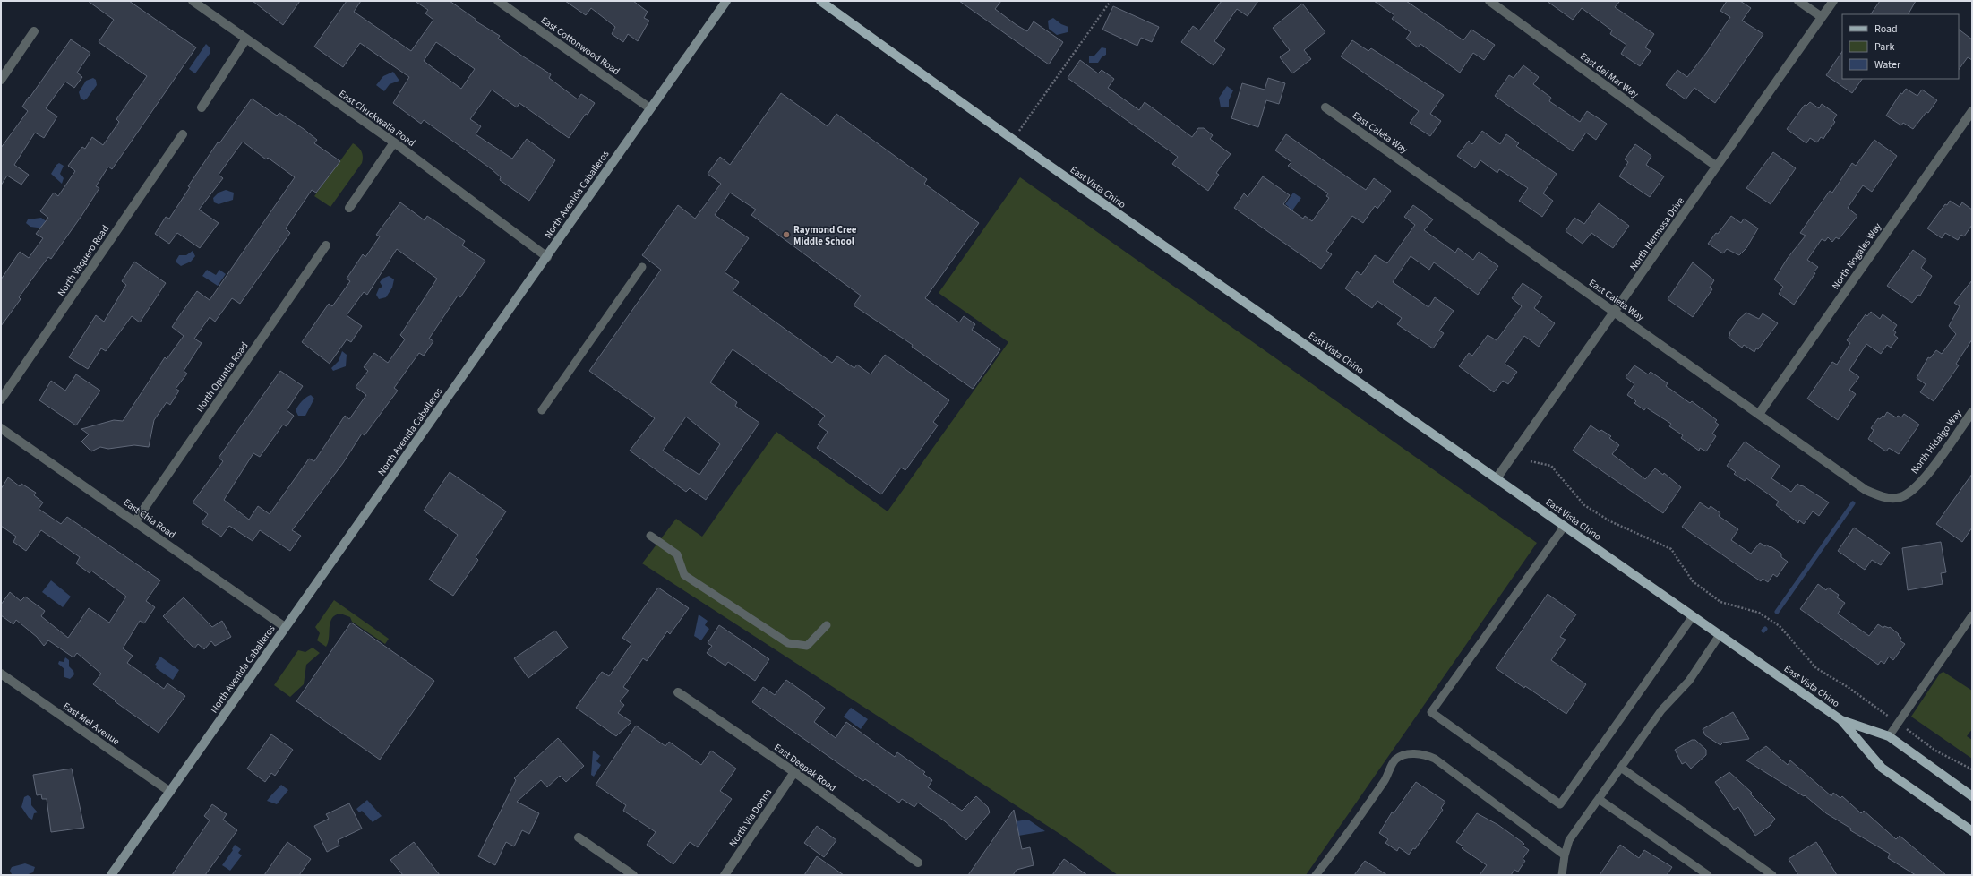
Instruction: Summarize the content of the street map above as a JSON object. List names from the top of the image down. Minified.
{"streets":{"main road":["East Vista Chino"],"street":["East Cottonwood Road","East del Mar Way","East Chuckwalla Road","East Caleta Way","North Avenida Caballeros","North Hermosa Drive","North Nogales Way","North Vaquero Road","North Opuntia Road","North Hidalgo Way","East Chia Road","East Mel Avenue","East Deepak Road","North Via Donna"]},"crossings":[["East Cottonwood Road","North Avenida Caballeros"],["East del Mar Way","North Hermosa Drive"],["East Chuckwalla Road","North Avenida Caballeros"],["East Caleta Way","North Hermosa Drive"],["East Caleta Way","North Nogales Way"],["East Caleta Way","North Hidalgo Way"],["East Vista Chino","North Hermosa Drive"],["North Avenida Caballeros","East Chia Road"],["North Avenida Caballeros","East Mel Avenue"],["North Opuntia Road","East Chia Road"],["East Deepak Road","North Via Donna"]],"places":["Raymond Cree Middle School"],"legend":["Road","Park","Water"]}
